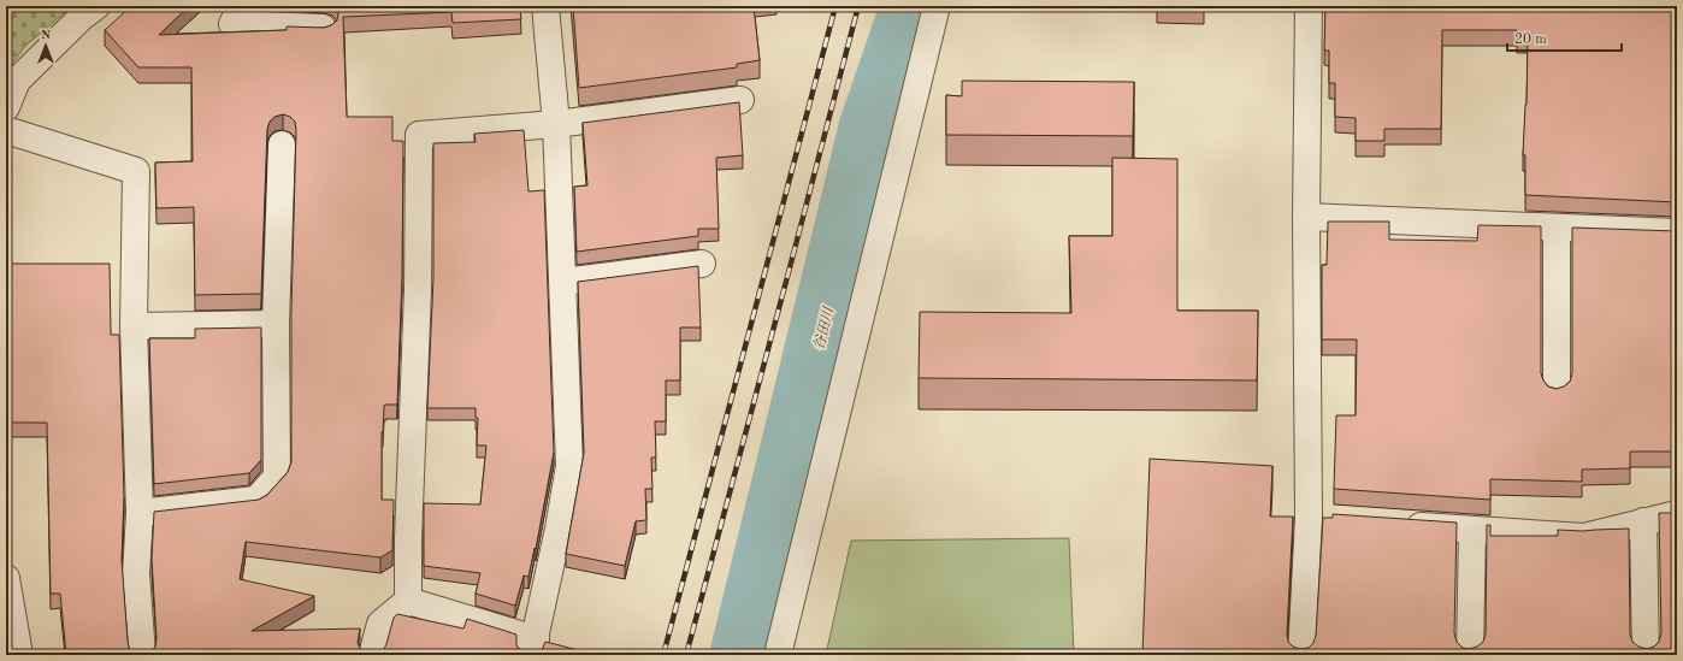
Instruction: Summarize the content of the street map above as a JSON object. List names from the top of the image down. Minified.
{"water":["谷田川"],"scale_bar":"20 m","north":"top"}
